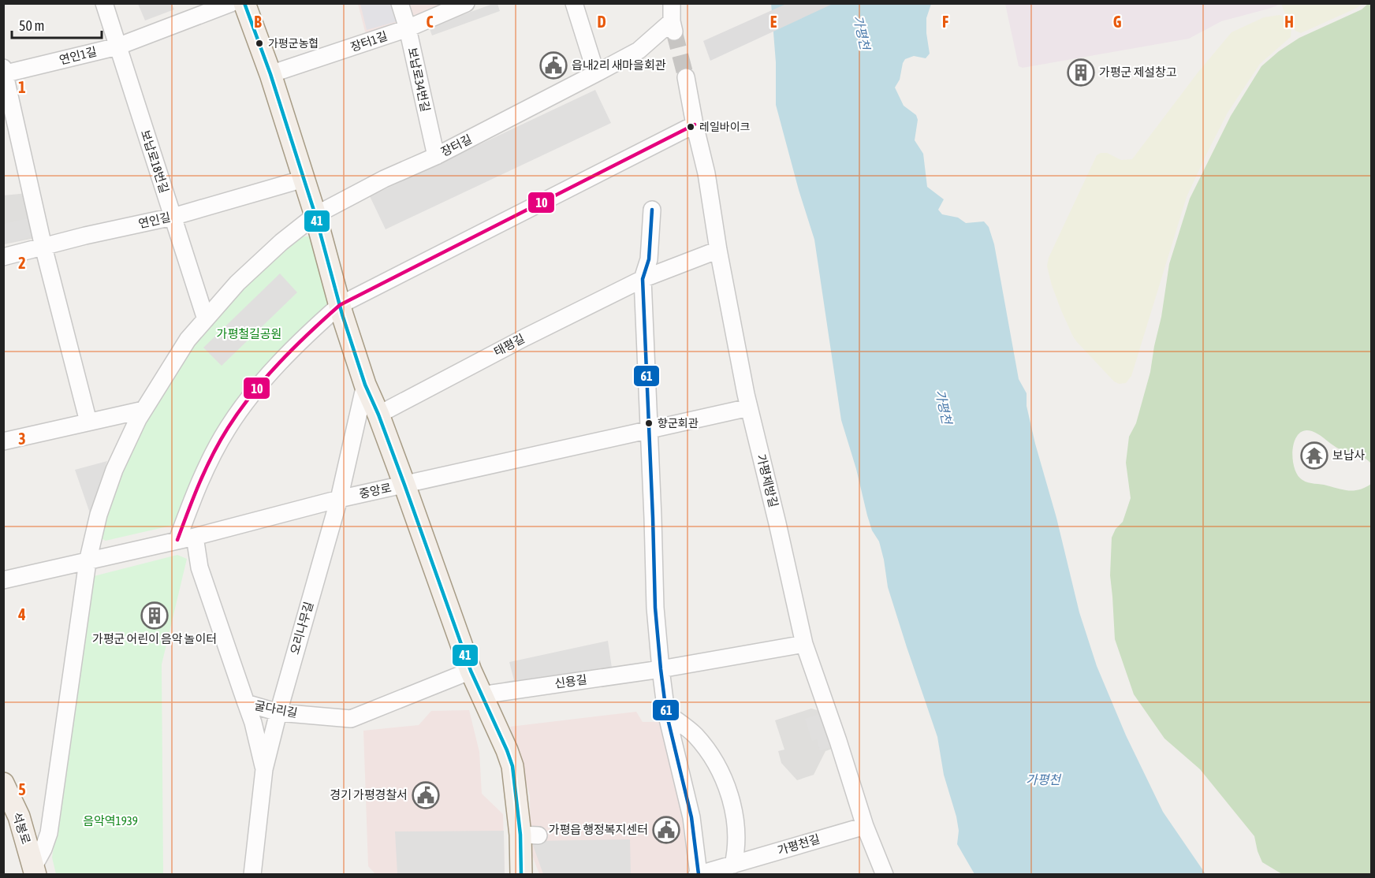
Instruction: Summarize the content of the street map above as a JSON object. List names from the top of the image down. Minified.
{"streets":{"main road":["석봉로"],"street":["장터1길","연인1길","보납로34번길","장터길","보납로18번길","연인길","태평길","가평제방길","중앙로","오리나무길","신용길","굴다리길","가평천길"]},"crossings":[["장터1길","보납로34번길"],["연인1길","보납로18번길"],["보납로34번길","장터길"],["장터길","보납로18번길"],["장터길","중앙로"],["장터길","석봉로"],["보납로18번길","연인길"],["태평길","가평제방길"],["가평제방길","중앙로"],["가평제방길","신용길"],["가평제방길","가평천길"],["중앙로","오리나무길"],["중앙로","굴다리길"],["오리나무길","굴다리길"]],"water":["가평천"],"parks":["가평철길공원","음악역1939"],"places":{"other":["가평군농협","레일바이크","향군회관"],"public building":["읍내2리 새마을회관","경기 가평경찰서","가평읍 행정복지센터"],"building":["가평군 제설창고","가평군 어린이 음악 놀이터"],"temple":["보납사"]},"lines":["transit line 41","transit line 10","transit line 61"],"scale_bar":"50 m","grid":{"columns":["B","C","D","E","F","G","H"],"rows":["1","2","3","4","5"]}}
